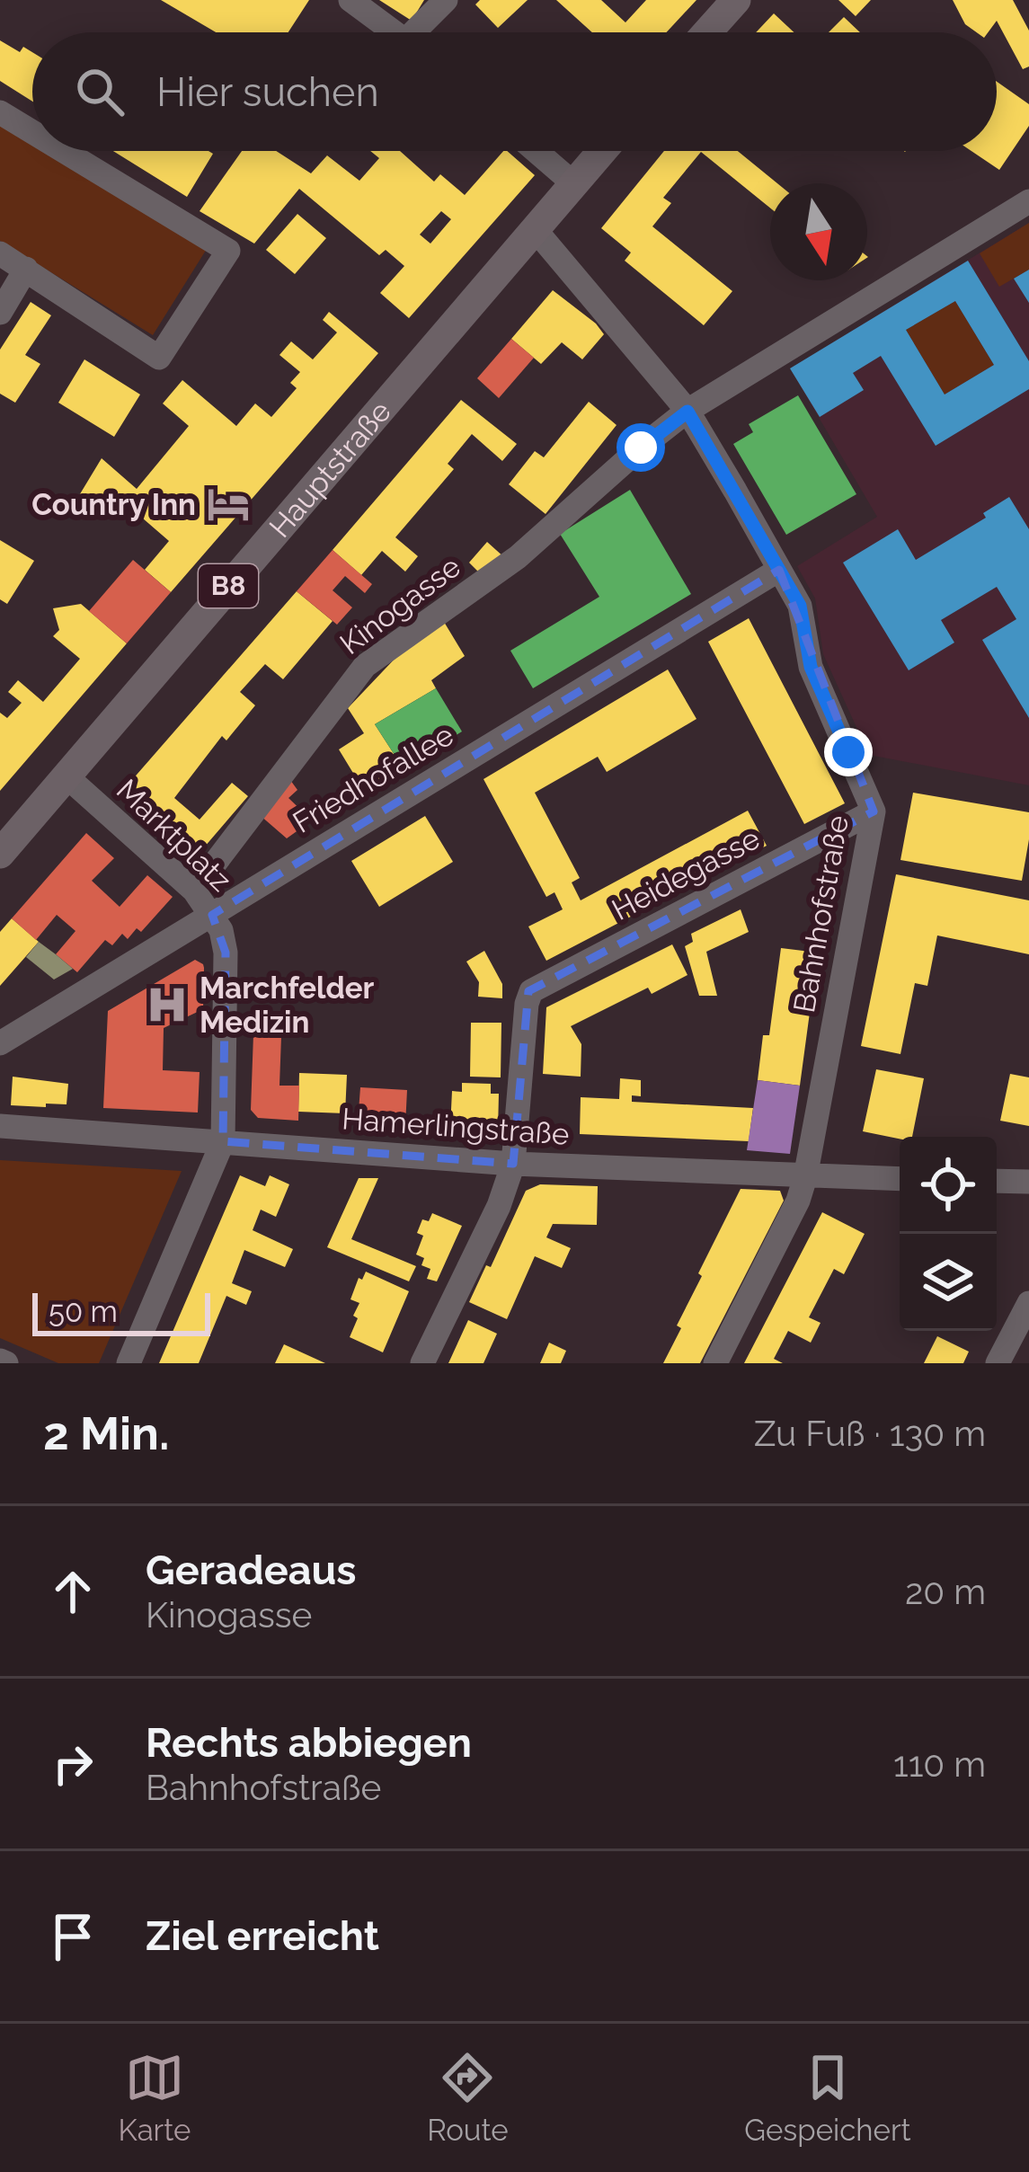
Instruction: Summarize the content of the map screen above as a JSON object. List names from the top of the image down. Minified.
{"streets":{"main road":["Hauptstraße","B8"],"street":["Kinogasse","Friedhofallee","Marktplatz","Heidegasse","Bahnhofstraße","Hamerlingstraße"]},"crossings":[["Hauptstraße","Marktplatz"],["Hauptstraße","Bahnhofstraße"],["Kinogasse","Marktplatz"],["Kinogasse","Bahnhofstraße"],["Friedhofallee","Marktplatz"],["Friedhofallee","Bahnhofstraße"],["Marktplatz","Hamerlingstraße"],["Heidegasse","Bahnhofstraße"],["Heidegasse","Hamerlingstraße"],["Bahnhofstraße","Hamerlingstraße"]],"places":{"hotel":["Country Inn"],"hospital":["Marchfelder Medizin"]},"scale_bar":"50 m","north":"bottom","page":{"search":"Hier suchen","scale":"50 m","heading":["2 Min.","Zu Fuß · 130 m"],"list":[["Geradeaus","Kinogasse","20 m"],["Rechts abbiegen","Bahnhofstraße","110 m"],"Ziel erreicht"],"nav":["Karte","Route","Gespeichert"]}}
